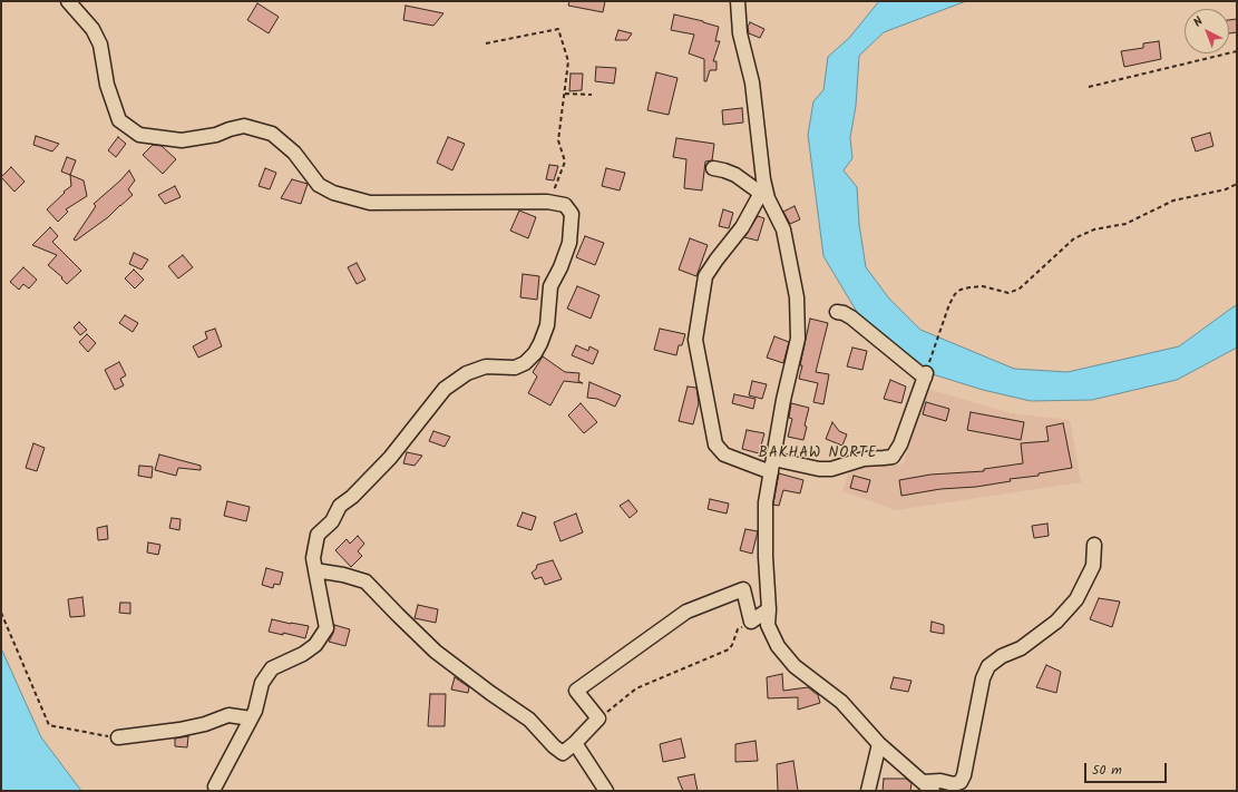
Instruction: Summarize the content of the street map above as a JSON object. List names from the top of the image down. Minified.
{"districts":["BAKHAW NORTE"],"scale_bar":"50 m","north":"top left"}
